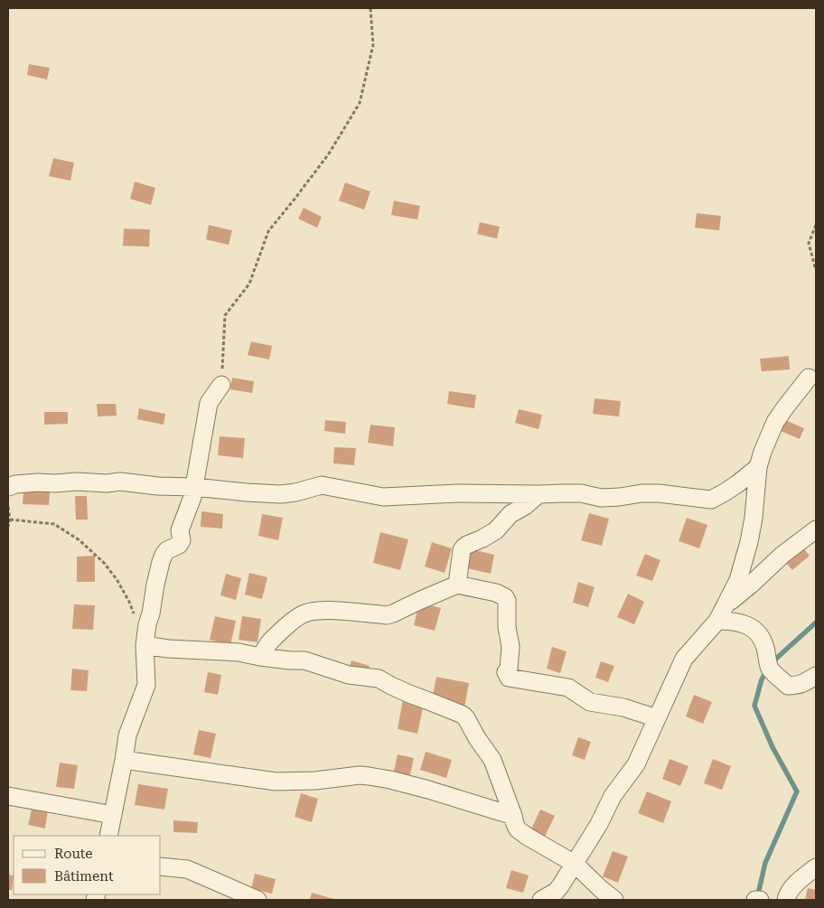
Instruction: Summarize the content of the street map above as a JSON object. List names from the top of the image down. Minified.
{"legend":["Route","Bâtiment"]}
